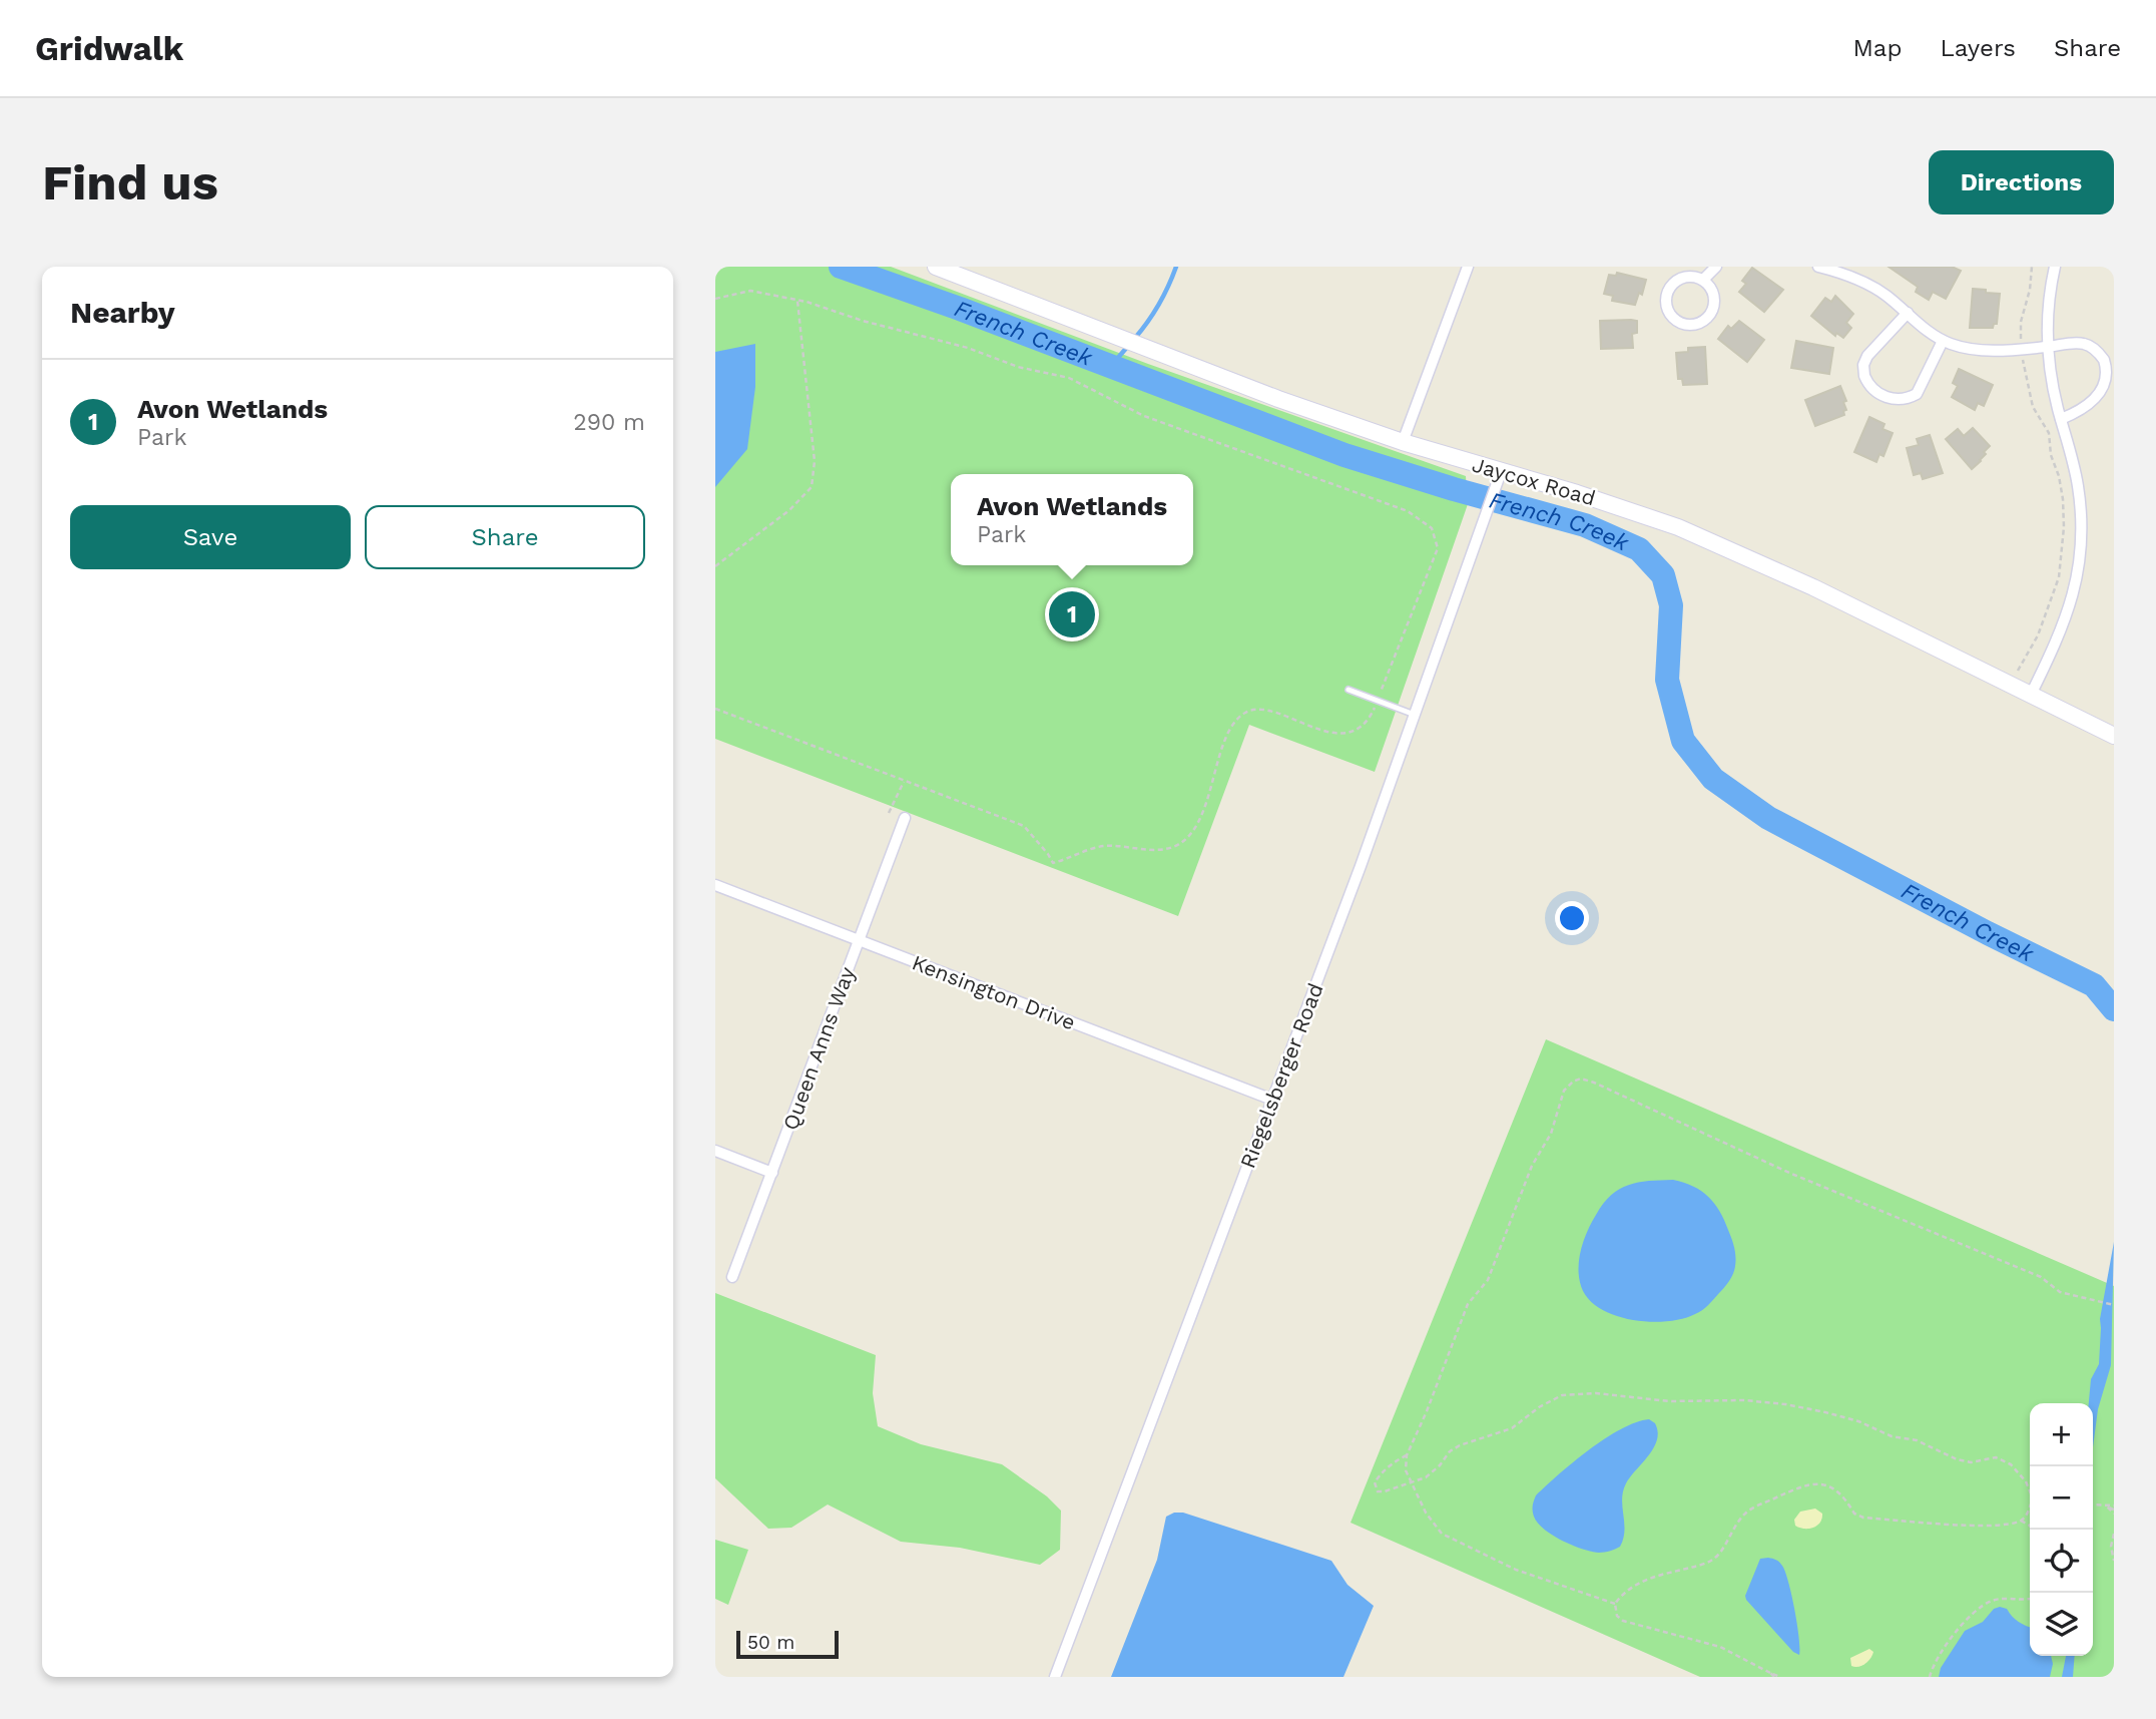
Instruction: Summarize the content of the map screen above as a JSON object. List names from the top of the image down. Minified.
{"streets":{"street":["Jaycox Road","Kensington Drive","Queen Anns Way","Riegelsberger Road"]},"crossings":[["Jaycox Road","Riegelsberger Road"],["Kensington Drive","Queen Anns Way"],["Kensington Drive","Riegelsberger Road"]],"water":["French Creek"],"scale_bar":"50 m","page":{"header":"Gridwalk","nav":["Map","Layers","Share"],"buttons":["Directions",["Save","Share"]],"title":"Find us","heading":"Nearby","list":[{"mark":"1","name":"Avon Wetlands","note":"Park","value":"290 m"}],"popup":["Avon Wetlands","Park"],"pins":"1","map_buttons":["+","−"],"scale":"50 m"}}
